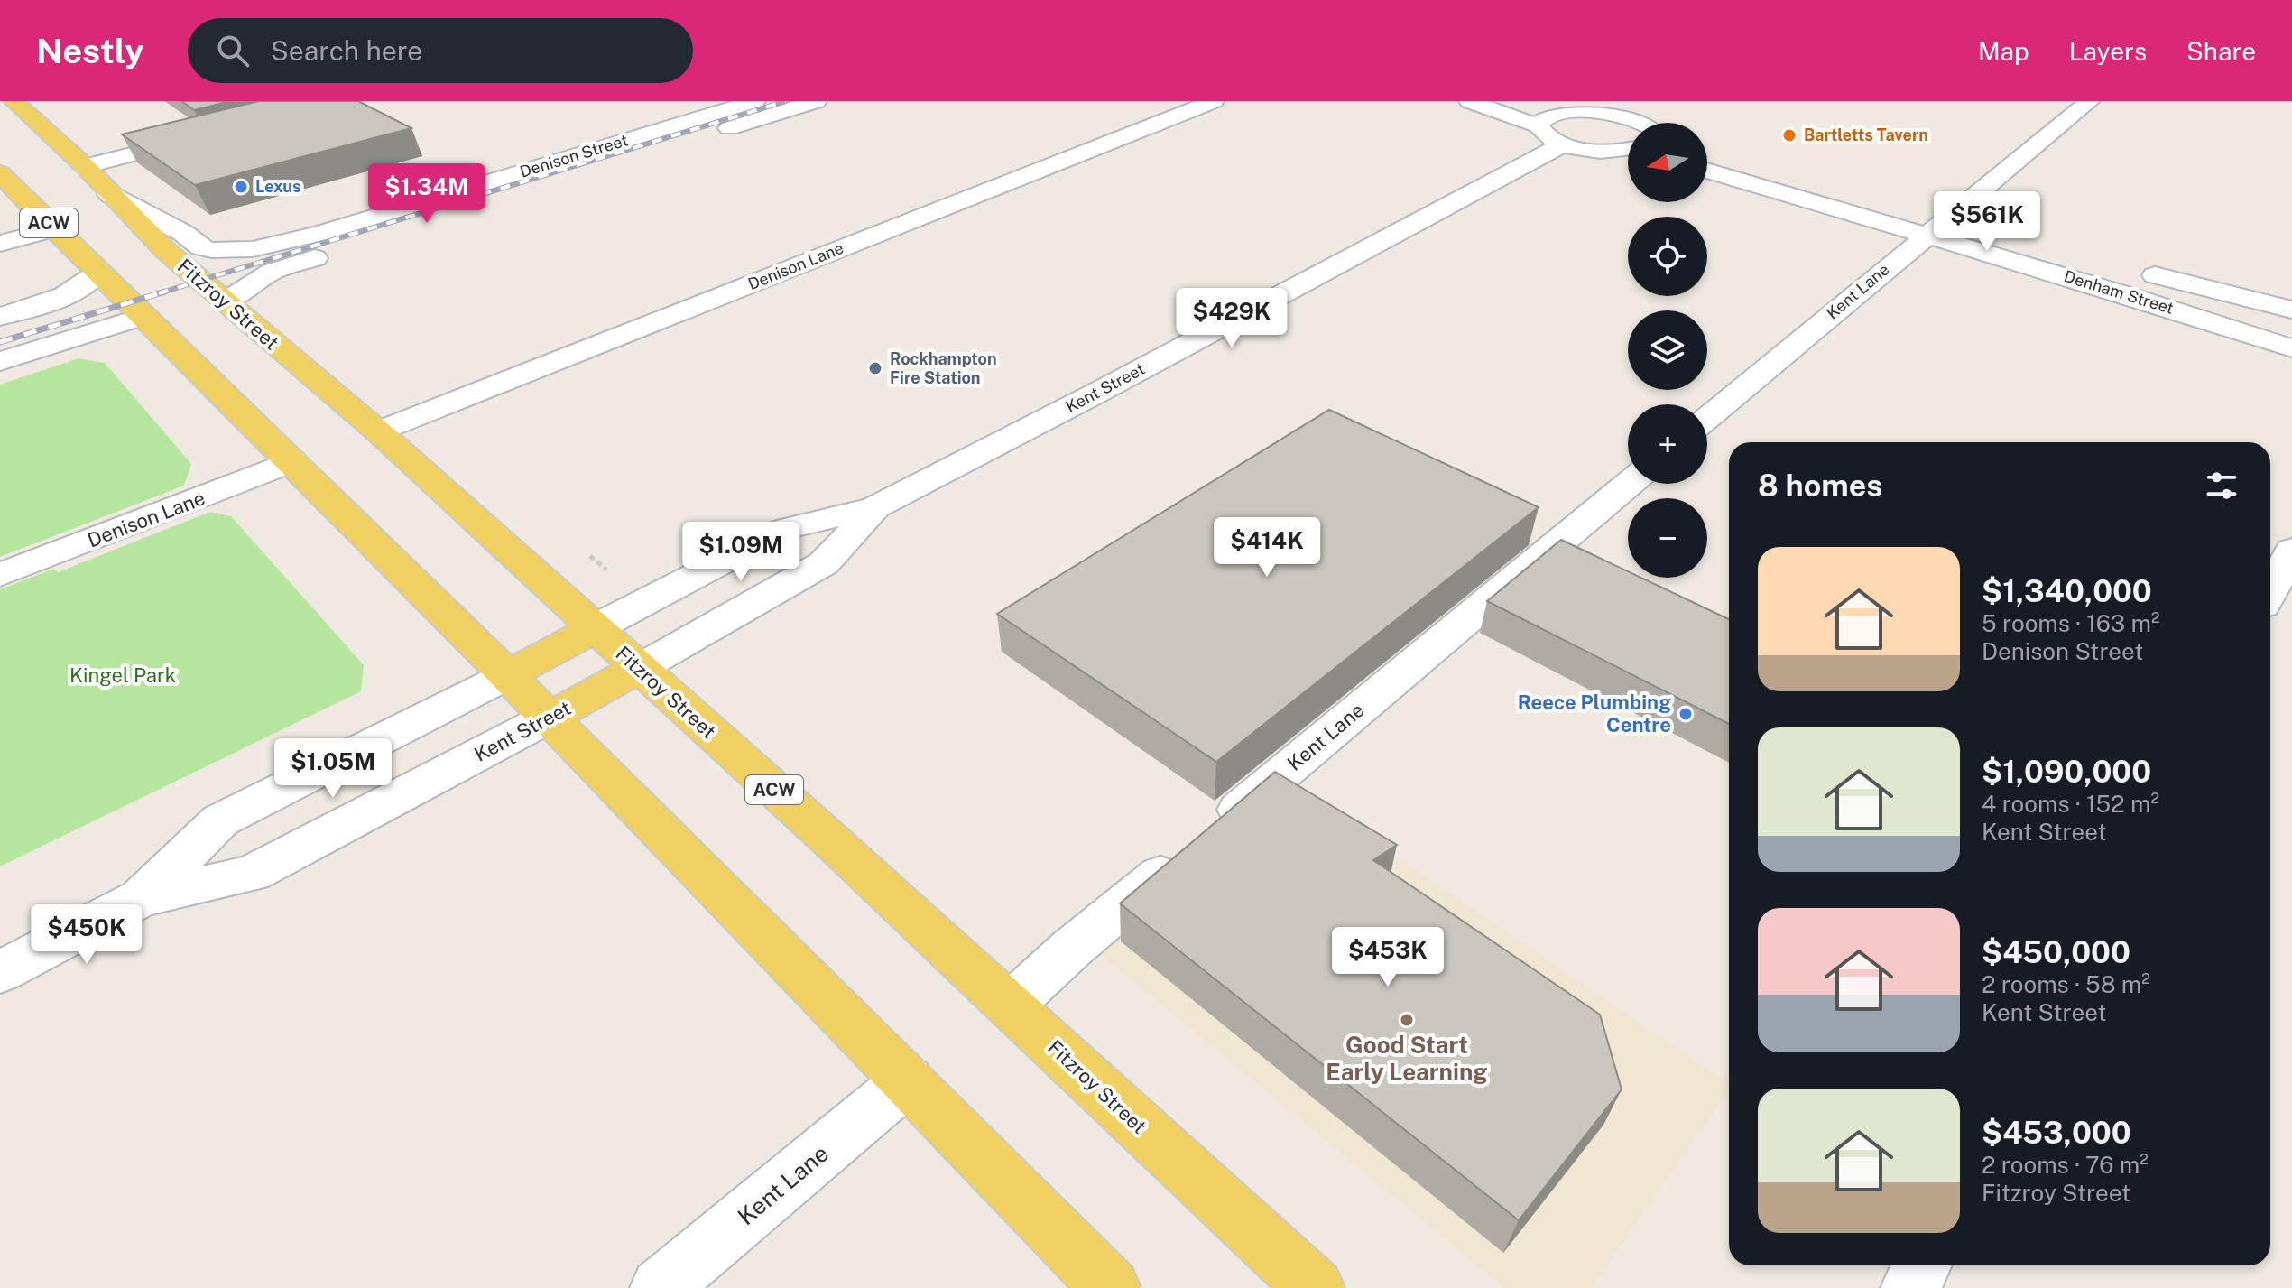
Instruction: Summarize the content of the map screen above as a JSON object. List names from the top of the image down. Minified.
{"streets":{"main road":["ACW","Fitzroy Street","Kent Street"],"street":["Denison Street","Denison Lane","Kent Lane","Denham Street"]},"crossings":[["Denison Street","Fitzroy Street"],["ACW","Denison Lane"],["ACW","Kent Lane"],["ACW","Kent Street"],["Denison Lane","Fitzroy Street"],["Kent Lane","Denham Street"],["Kent Lane","Fitzroy Street"],["Fitzroy Street","Kent Street"]],"parks":["Kingel Park"],"places":["Bartletts Tavern","Lexus","Rockhampton Fire Station","Reece Plumbing Centre","Good Start Early Learning"],"north":"left","page":{"header":"Nestly","search":"Search here","nav":["Map","Layers","Share"],"map_buttons":["+","−"],"price":["$1.34M","$561K","$429K","$414K","$1.09M","$1.05M","$450K","$453K"],"heading":"8 homes","list":[{"name":"$1,340,000","note":"5 rooms · 163 m² · Denison Street"},{"name":"$1,090,000","note":"4 rooms · 152 m² · Kent Street"},{"name":"$450,000","note":"2 rooms · 58 m² · Kent Street"},{"name":"$453,000","note":"2 rooms · 76 m² · Fitzroy Street"}]}}
